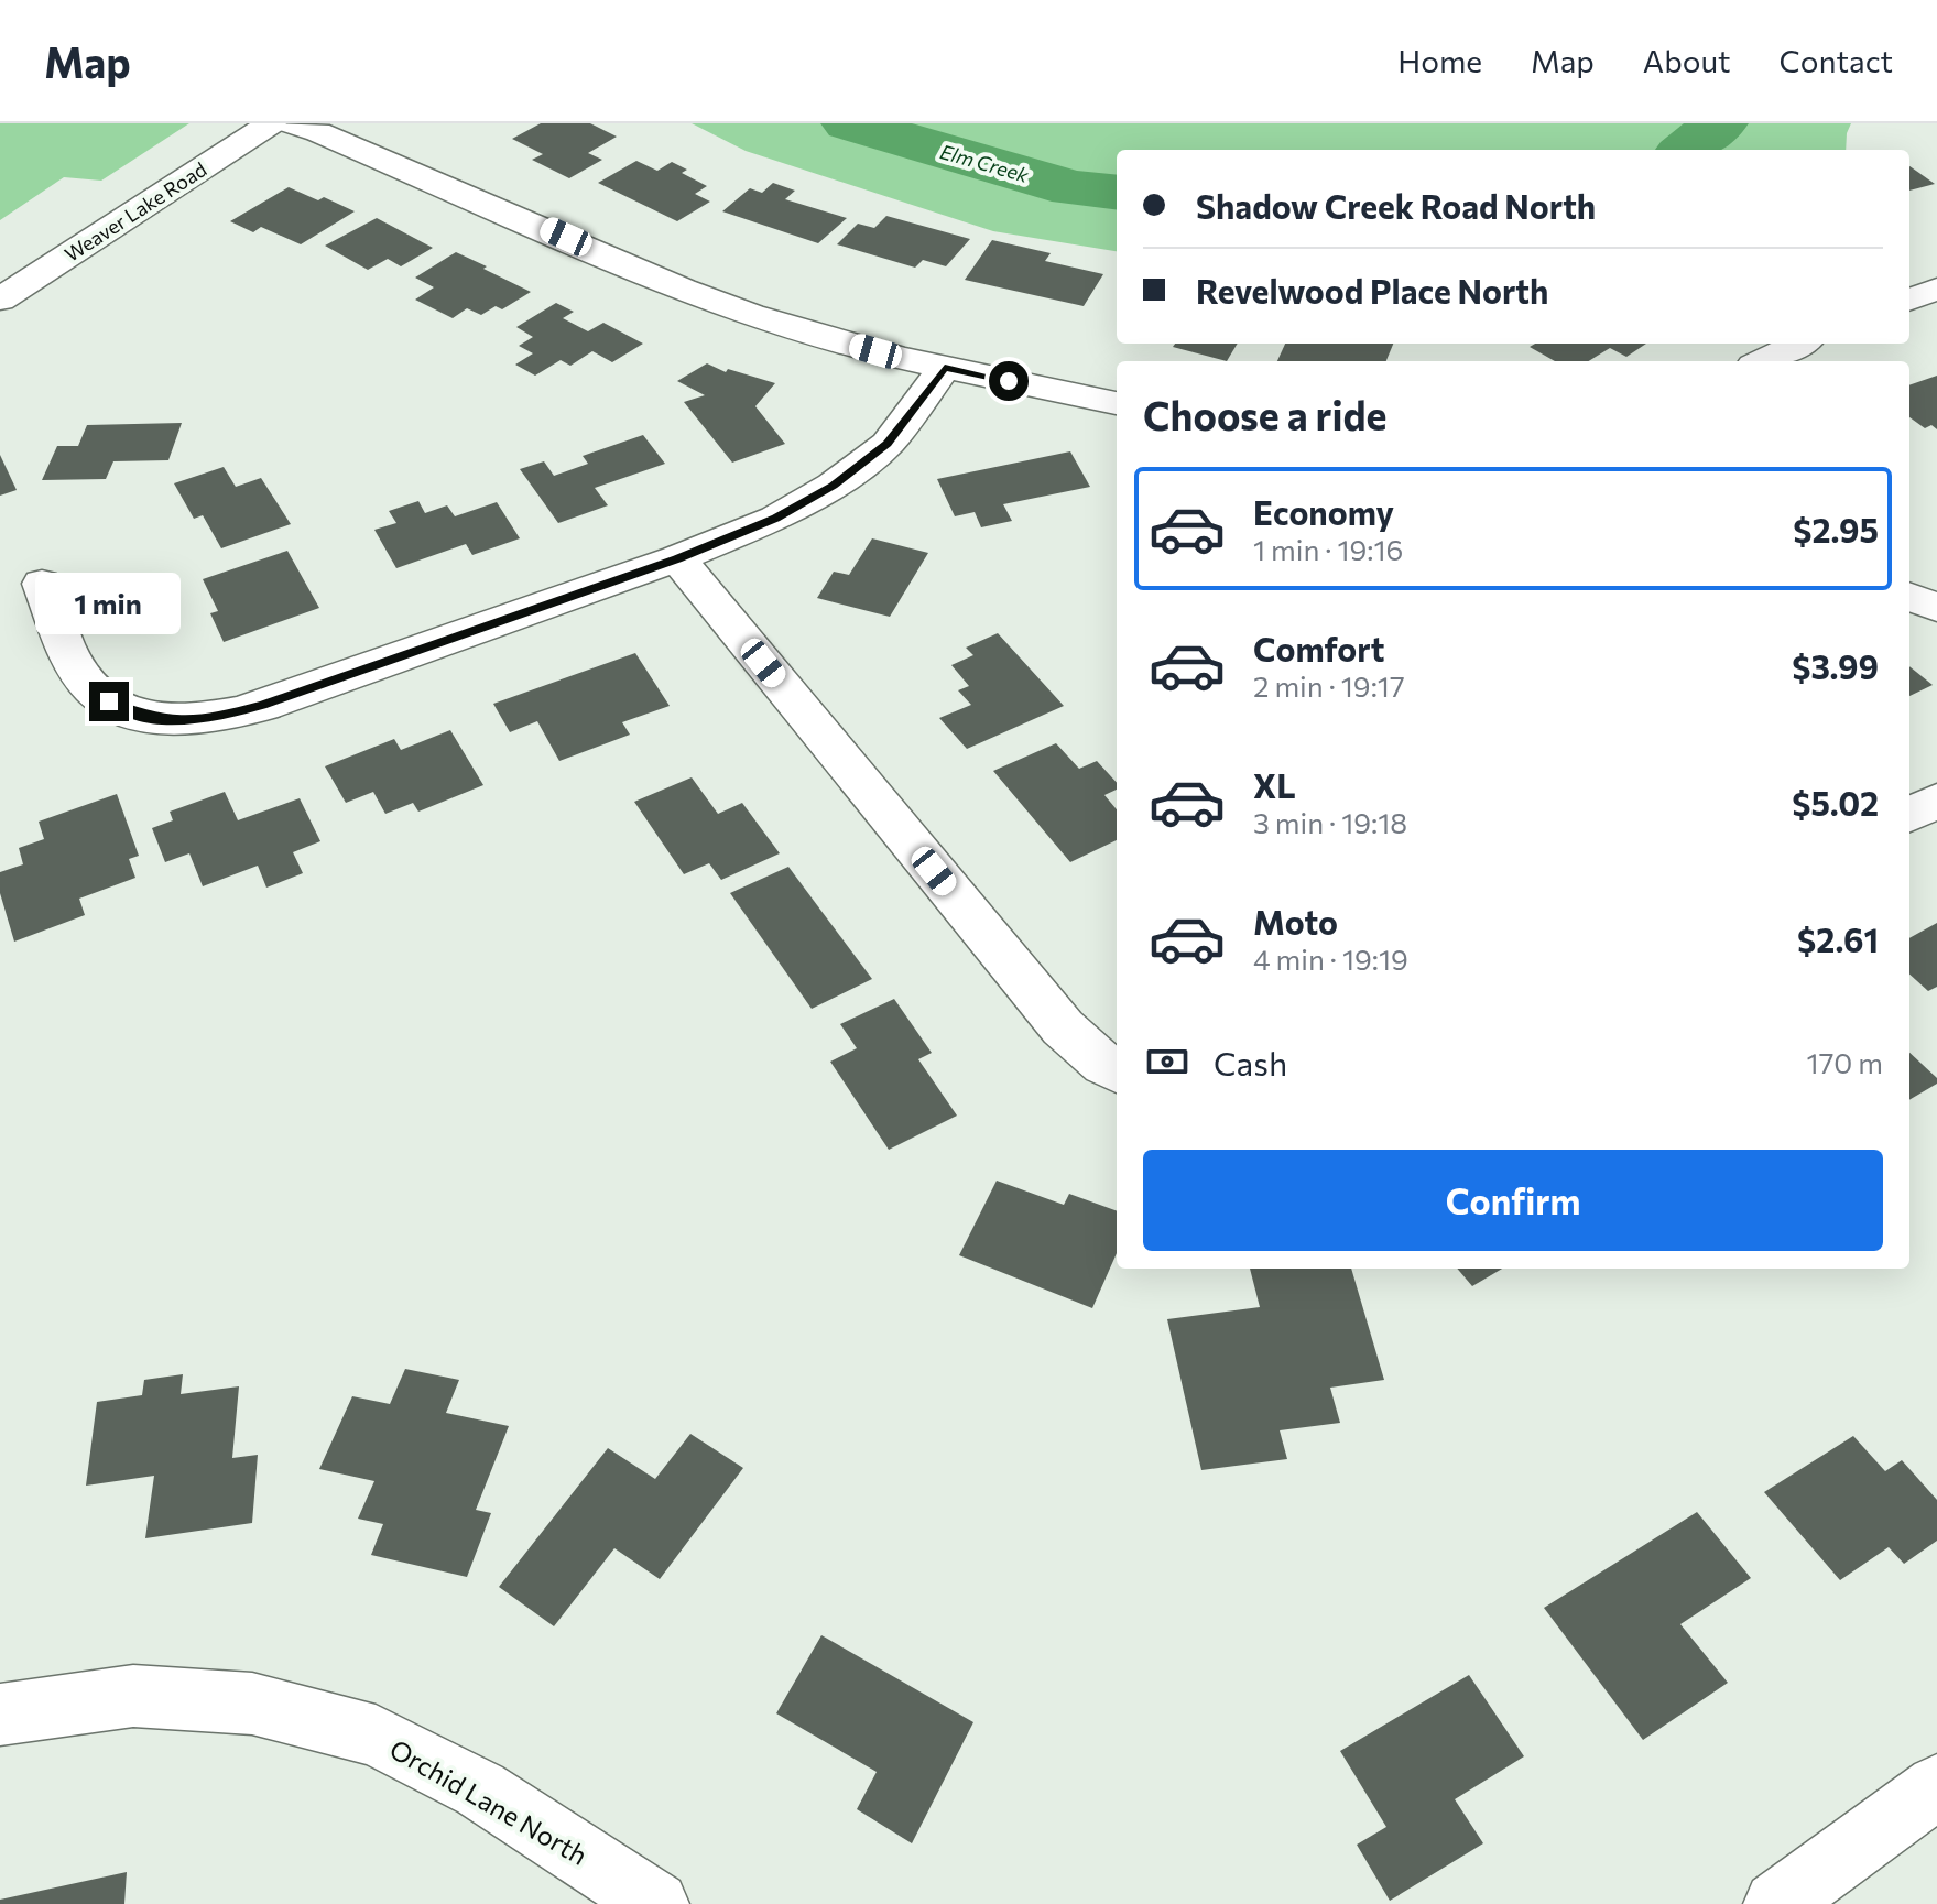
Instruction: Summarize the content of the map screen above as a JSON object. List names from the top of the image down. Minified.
{"streets":{"street":["Weaver Lake Road","Orchid Lane North"]},"water":["Elm Creek"],"page":{"header":"Map","nav":["Home","Map","About","Contact"],"banner":["Shadow Creek Road North","Revelwood Place North"],"heading":"Choose a ride","list":[{"name":"Economy","note":"1 min · 19:16","value":"$2.95"},{"name":"Comfort","note":"2 min · 19:17","value":"$3.99"},{"name":"XL","note":"3 min · 19:18","value":"$5.02"},{"name":"Moto","note":"4 min · 19:19","value":"$2.61"}],"bubble":"1 min","pay":["Cash","170 m"],"buttons":"Confirm"}}
